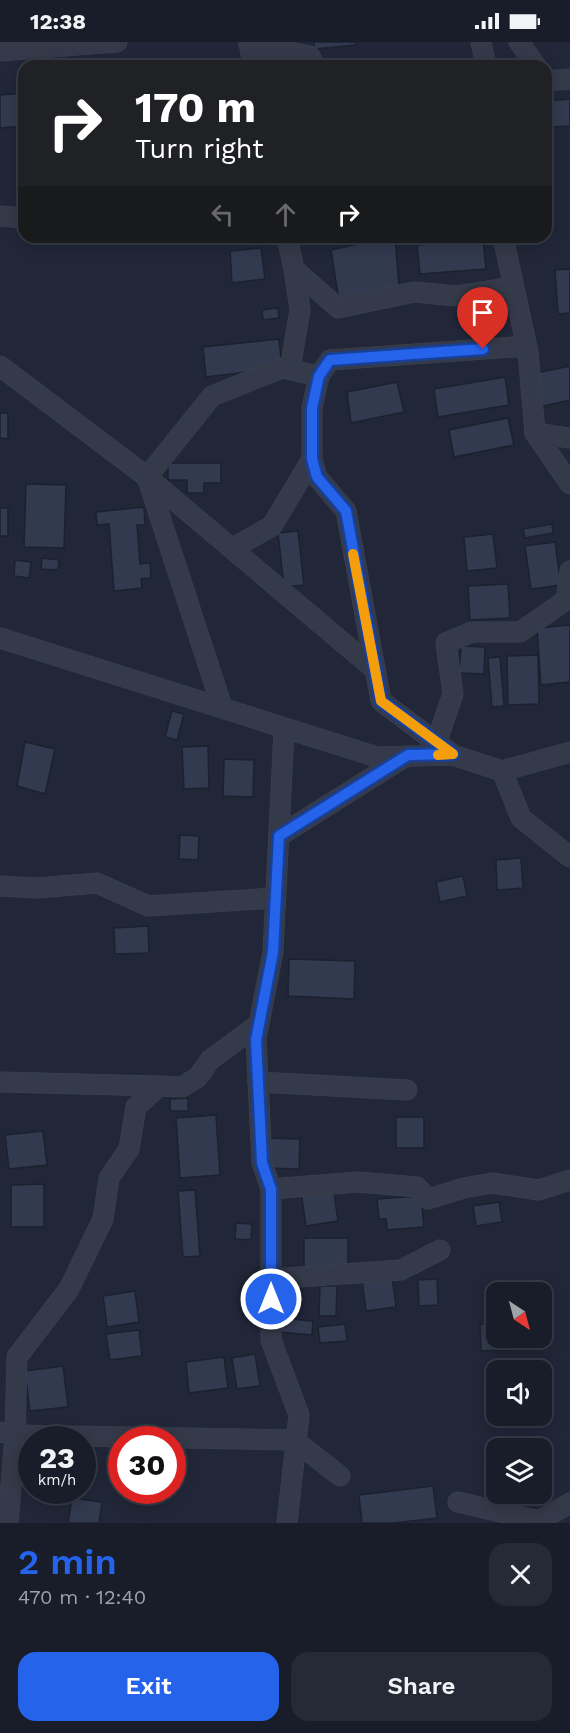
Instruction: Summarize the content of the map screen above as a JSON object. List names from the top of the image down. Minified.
{"north":"bottom right","page":{"status":"12:38","turn":["170 m","Turn right"],"speed":"23 km/h","limit":"30","heading":["2 min","470 m · 12:40"],"buttons":["Exit","Share"]}}
